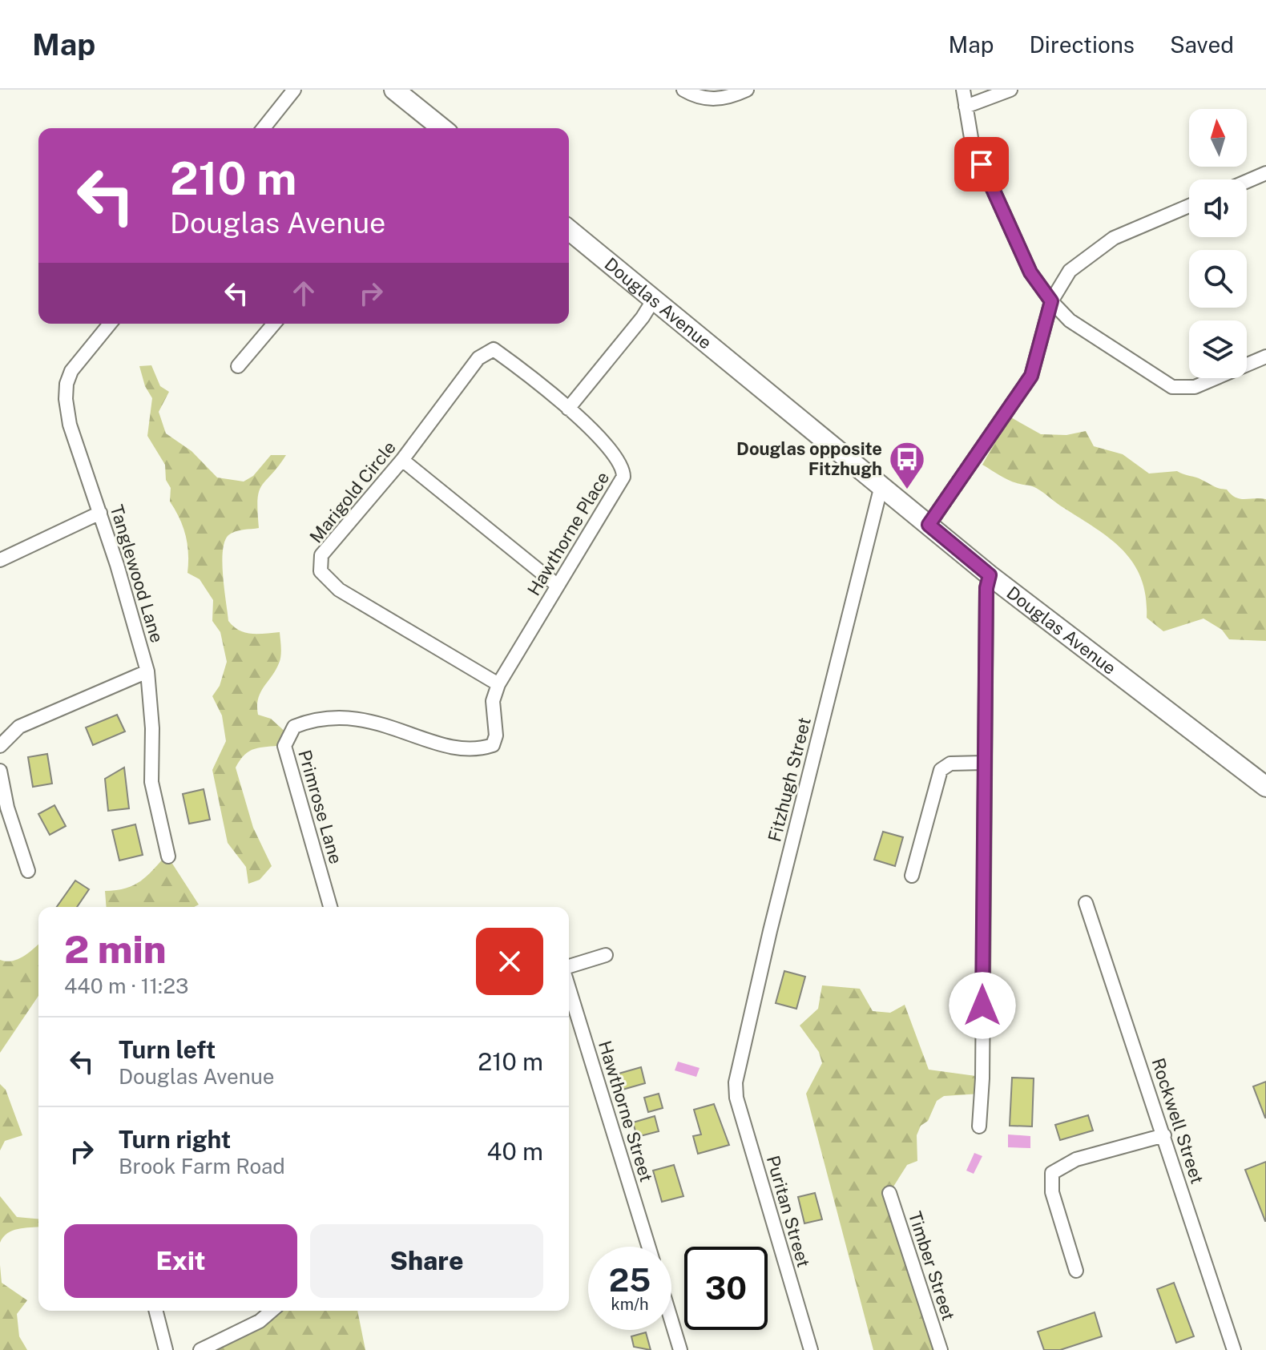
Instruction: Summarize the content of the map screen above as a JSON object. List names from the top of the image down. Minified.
{"streets":{"main road":["Douglas Avenue"],"street":["Marigold Circle","Hawthorne Place","Tanglewood Lane","Fitzhugh Street","Primrose Lane","Hawthorne Street","Rockwell Street","Puritan Street","Timber Street"]},"crossings":[["Douglas Avenue","Fitzhugh Street"],["Marigold Circle","Hawthorne Place"],["Hawthorne Place","Primrose Lane"],["Fitzhugh Street","Puritan Street"]],"places":{"bus stop":["Douglas opposite Fitzhugh"]},"north":"top","page":{"header":"Map","nav":["Map","Directions","Saved"],"turn":["210 m","Douglas Avenue"],"heading":["2 min","440 m · 11:23"],"list":[{"name":"Turn left","note":"Douglas Avenue","value":"210 m"},{"name":"Turn right","note":"Brook Farm Road","value":"40 m"}],"buttons":["Exit","Share"],"speed":"25 km/h","limit":"30"}}
